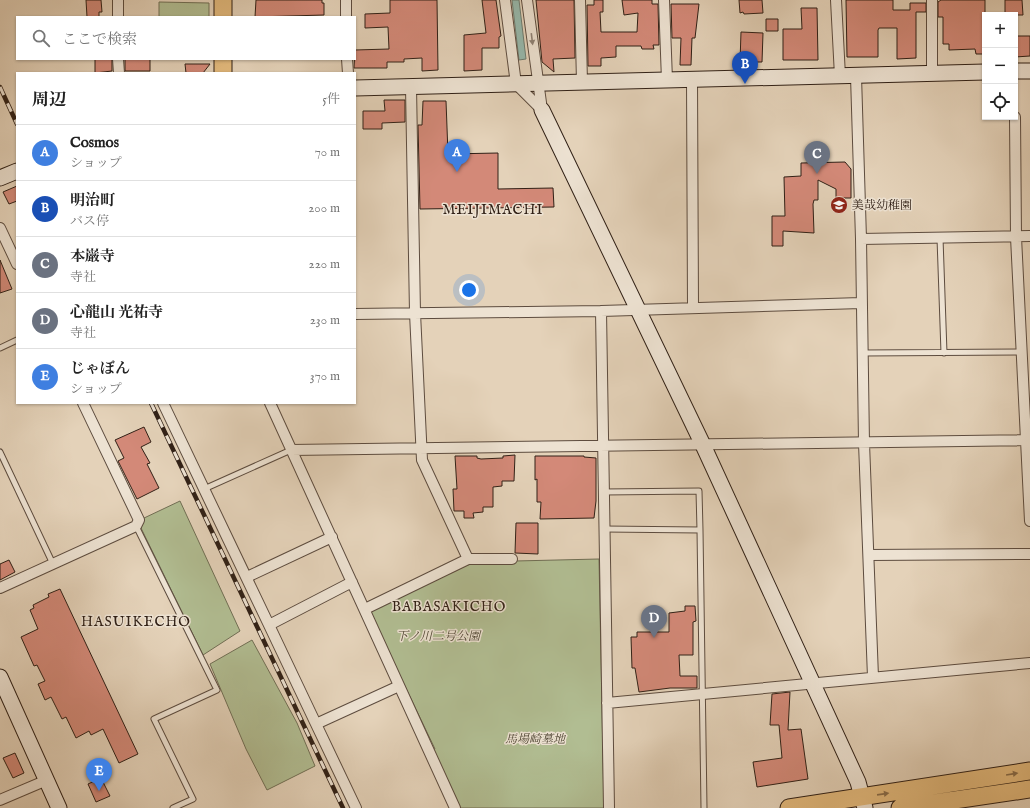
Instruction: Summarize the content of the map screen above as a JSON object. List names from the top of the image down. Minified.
{"districts":["MEIJIMACHI","BABASAKICHO","HASUIKECHO"],"parks":["下ノ川二号公園","馬場崎墓地"],"places":{"school or university":["美哉幼稚園"]},"page":{"map_buttons":["+","−"],"search":"ここで検索","pins":["B","A","C","D","E"],"heading":["周辺","5件"],"list":[{"mark":"A","name":"Cosmos","note":"ショップ","value":"70 m"},{"mark":"B","name":"明治町","note":"バス停","value":"200 m"},{"mark":"C","name":"本巌寺","note":"寺社","value":"220 m"},{"mark":"D","name":"心龍山 光祐寺","note":"寺社","value":"230 m"},{"mark":"E","name":"じゃぼん","note":"ショップ","value":"370 m"}]}}
